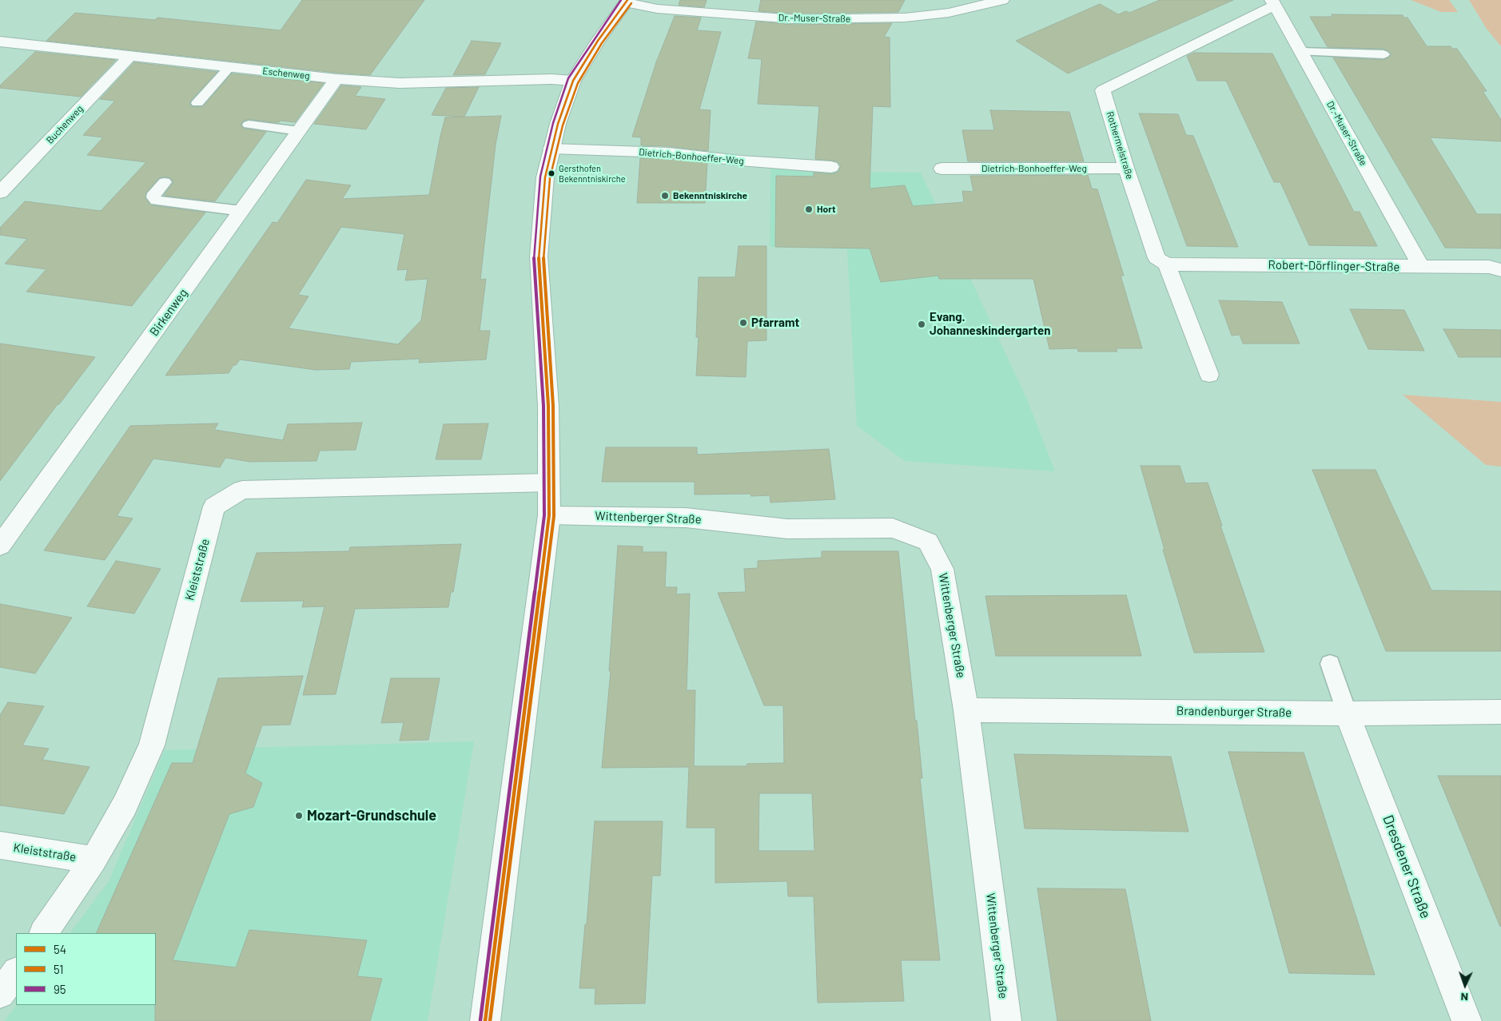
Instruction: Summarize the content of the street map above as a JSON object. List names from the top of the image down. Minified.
{"streets":{"street":["Dr.-Muser-Straße","Eschenweg","Buchenweg","Rothermelstraße","Dietrich-Bonhoeffer-Weg","Robert-Dörflinger-Straße","Birkenweg","Wittenberger Straße","Kleiststraße","Brandenburger Straße","Dresdener Straße"]},"crossings":[["Dr.-Muser-Straße","Rothermelstraße"],["Dr.-Muser-Straße","Robert-Dörflinger-Straße"],["Eschenweg","Buchenweg"],["Eschenweg","Birkenweg"],["Rothermelstraße","Dietrich-Bonhoeffer-Weg"],["Rothermelstraße","Robert-Dörflinger-Straße"],["Wittenberger Straße","Brandenburger Straße"],["Brandenburger Straße","Dresdener Straße"]],"places":["Gersthofen Bekenntniskirche","Bekenntniskirche","Hort","Pfarramt","Evang. Johanneskindergarten","Mozart-Grundschule"],"lines":["transit line 54","transit line 95","transit line 51"],"legend":["54","51","95"],"north":"bottom"}
